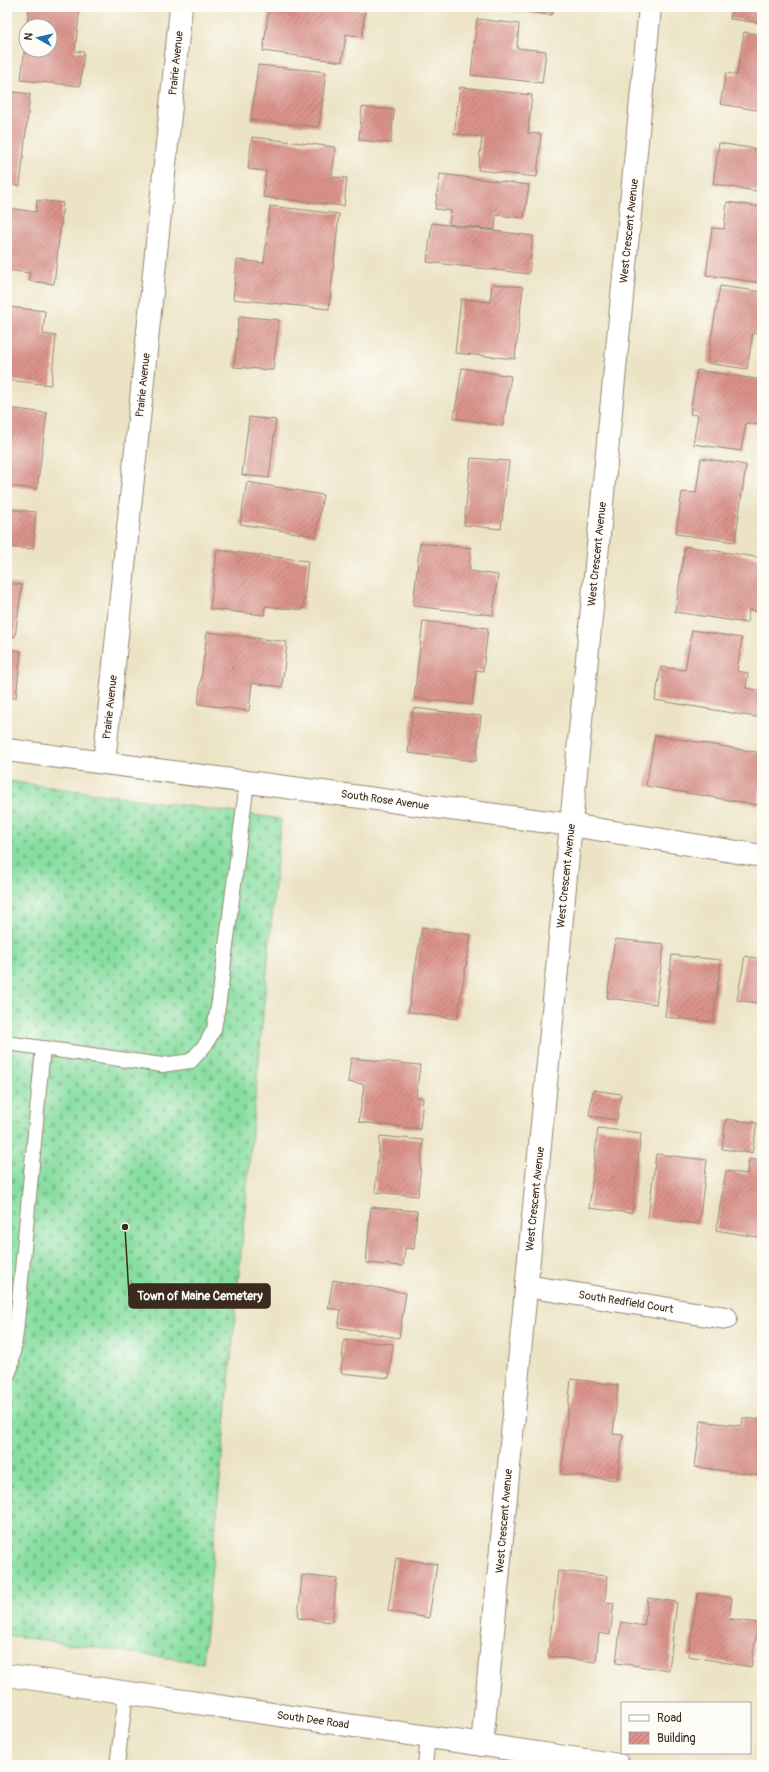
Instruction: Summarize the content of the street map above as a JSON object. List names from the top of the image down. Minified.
{"streets":{"street":["Prairie Avenue","West Crescent Avenue","South Rose Avenue","South Redfield Court","South Dee Road"]},"crossings":[["Prairie Avenue","South Rose Avenue"],["West Crescent Avenue","South Rose Avenue"],["West Crescent Avenue","South Redfield Court"],["West Crescent Avenue","South Dee Road"]],"places":["Town of Maine Cemetery"],"legend":["Road","Building"],"north":"left"}
